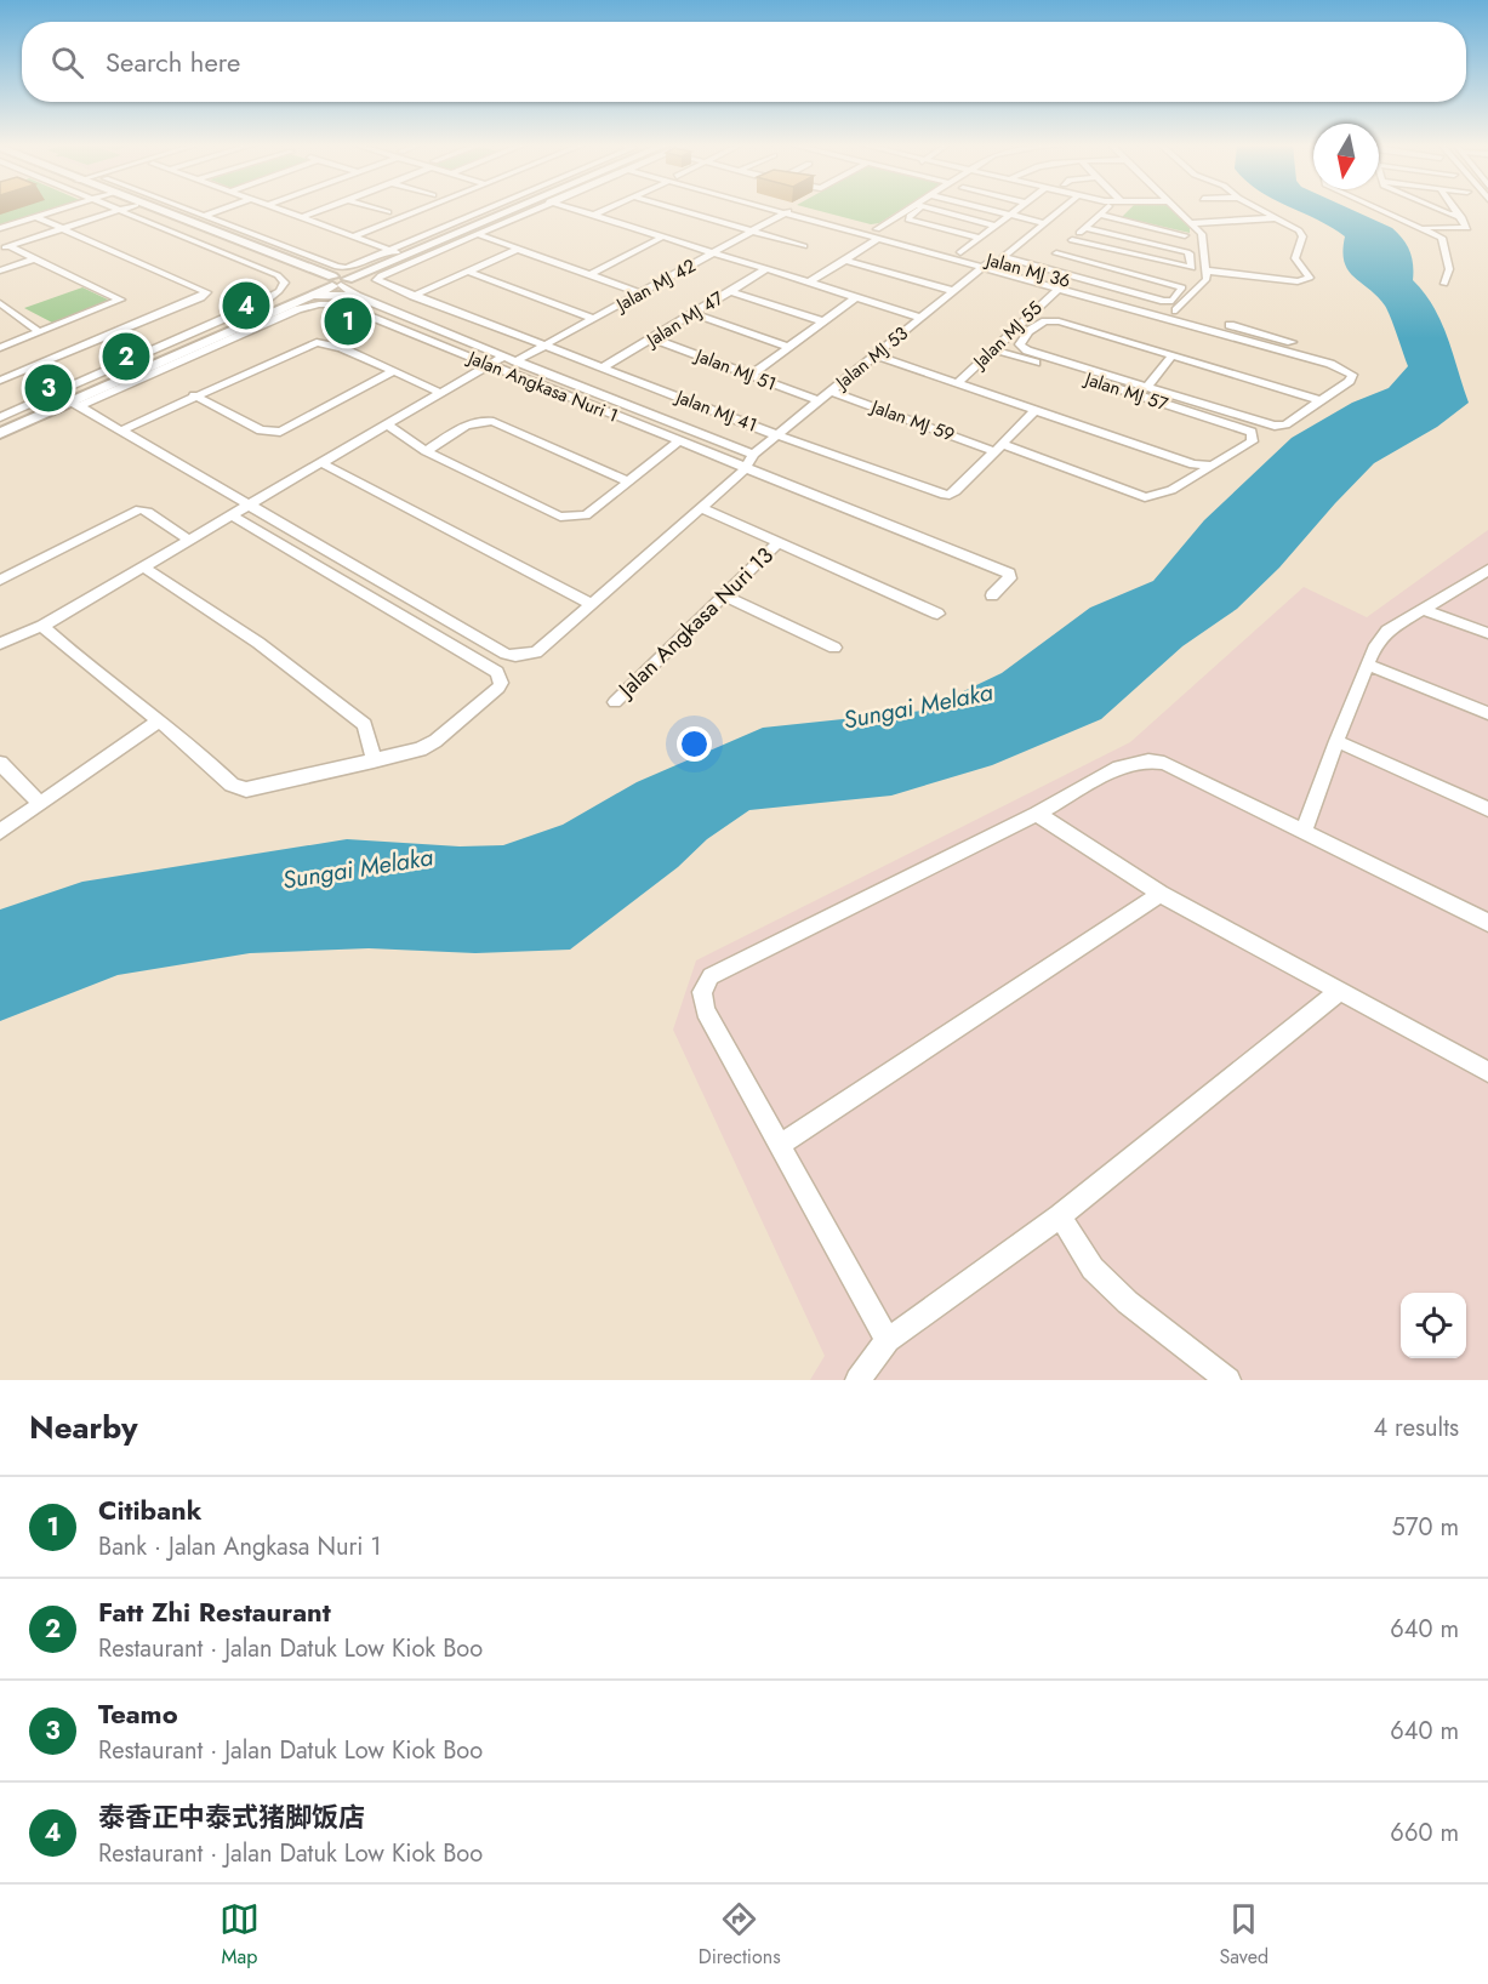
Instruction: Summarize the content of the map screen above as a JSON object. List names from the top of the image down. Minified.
{"streets":{"street":["Jalan MJ 36","Jalan MJ 42","Jalan MJ 47","Jalan MJ 55","Jalan MJ 53","Jalan MJ 51","Jalan Angkasa Nuri 1","Jalan MJ 57","Jalan MJ 41","Jalan MJ 59","Jalan Angkasa Nuri 13"]},"crossings":[["Jalan MJ 36","Jalan MJ 53"],["Jalan MJ 42","Jalan MJ 41"],["Jalan MJ 47","Jalan MJ 51"],["Jalan MJ 47","Jalan MJ 41"],["Jalan MJ 55","Jalan MJ 57"],["Jalan MJ 53","Jalan MJ 51"],["Jalan MJ 53","Jalan MJ 41"],["Jalan MJ 53","Jalan MJ 59"],["Jalan MJ 57","Jalan MJ 59"],["Jalan MJ 41","Jalan MJ 59"]],"water":["Sungai Melaka"],"north":"bottom","page":{"search":"Search here","pins":["4","1","2","3"],"heading":["Nearby","4 results"],"list":[{"mark":"1","name":"Citibank","note":"Bank · Jalan Angkasa Nuri 1","value":"570 m"},{"mark":"2","name":"Fatt Zhi Restaurant","note":"Restaurant · Jalan Datuk Low Kiok Boo","value":"640 m"},{"mark":"3","name":"Teamo","note":"Restaurant · Jalan Datuk Low Kiok Boo","value":"640 m"},{"mark":"4","name":"泰香正中泰式猪脚饭店","note":"Restaurant · Jalan Datuk Low Kiok Boo","value":"660 m"}],"nav":["Map","Directions","Saved"]}}
